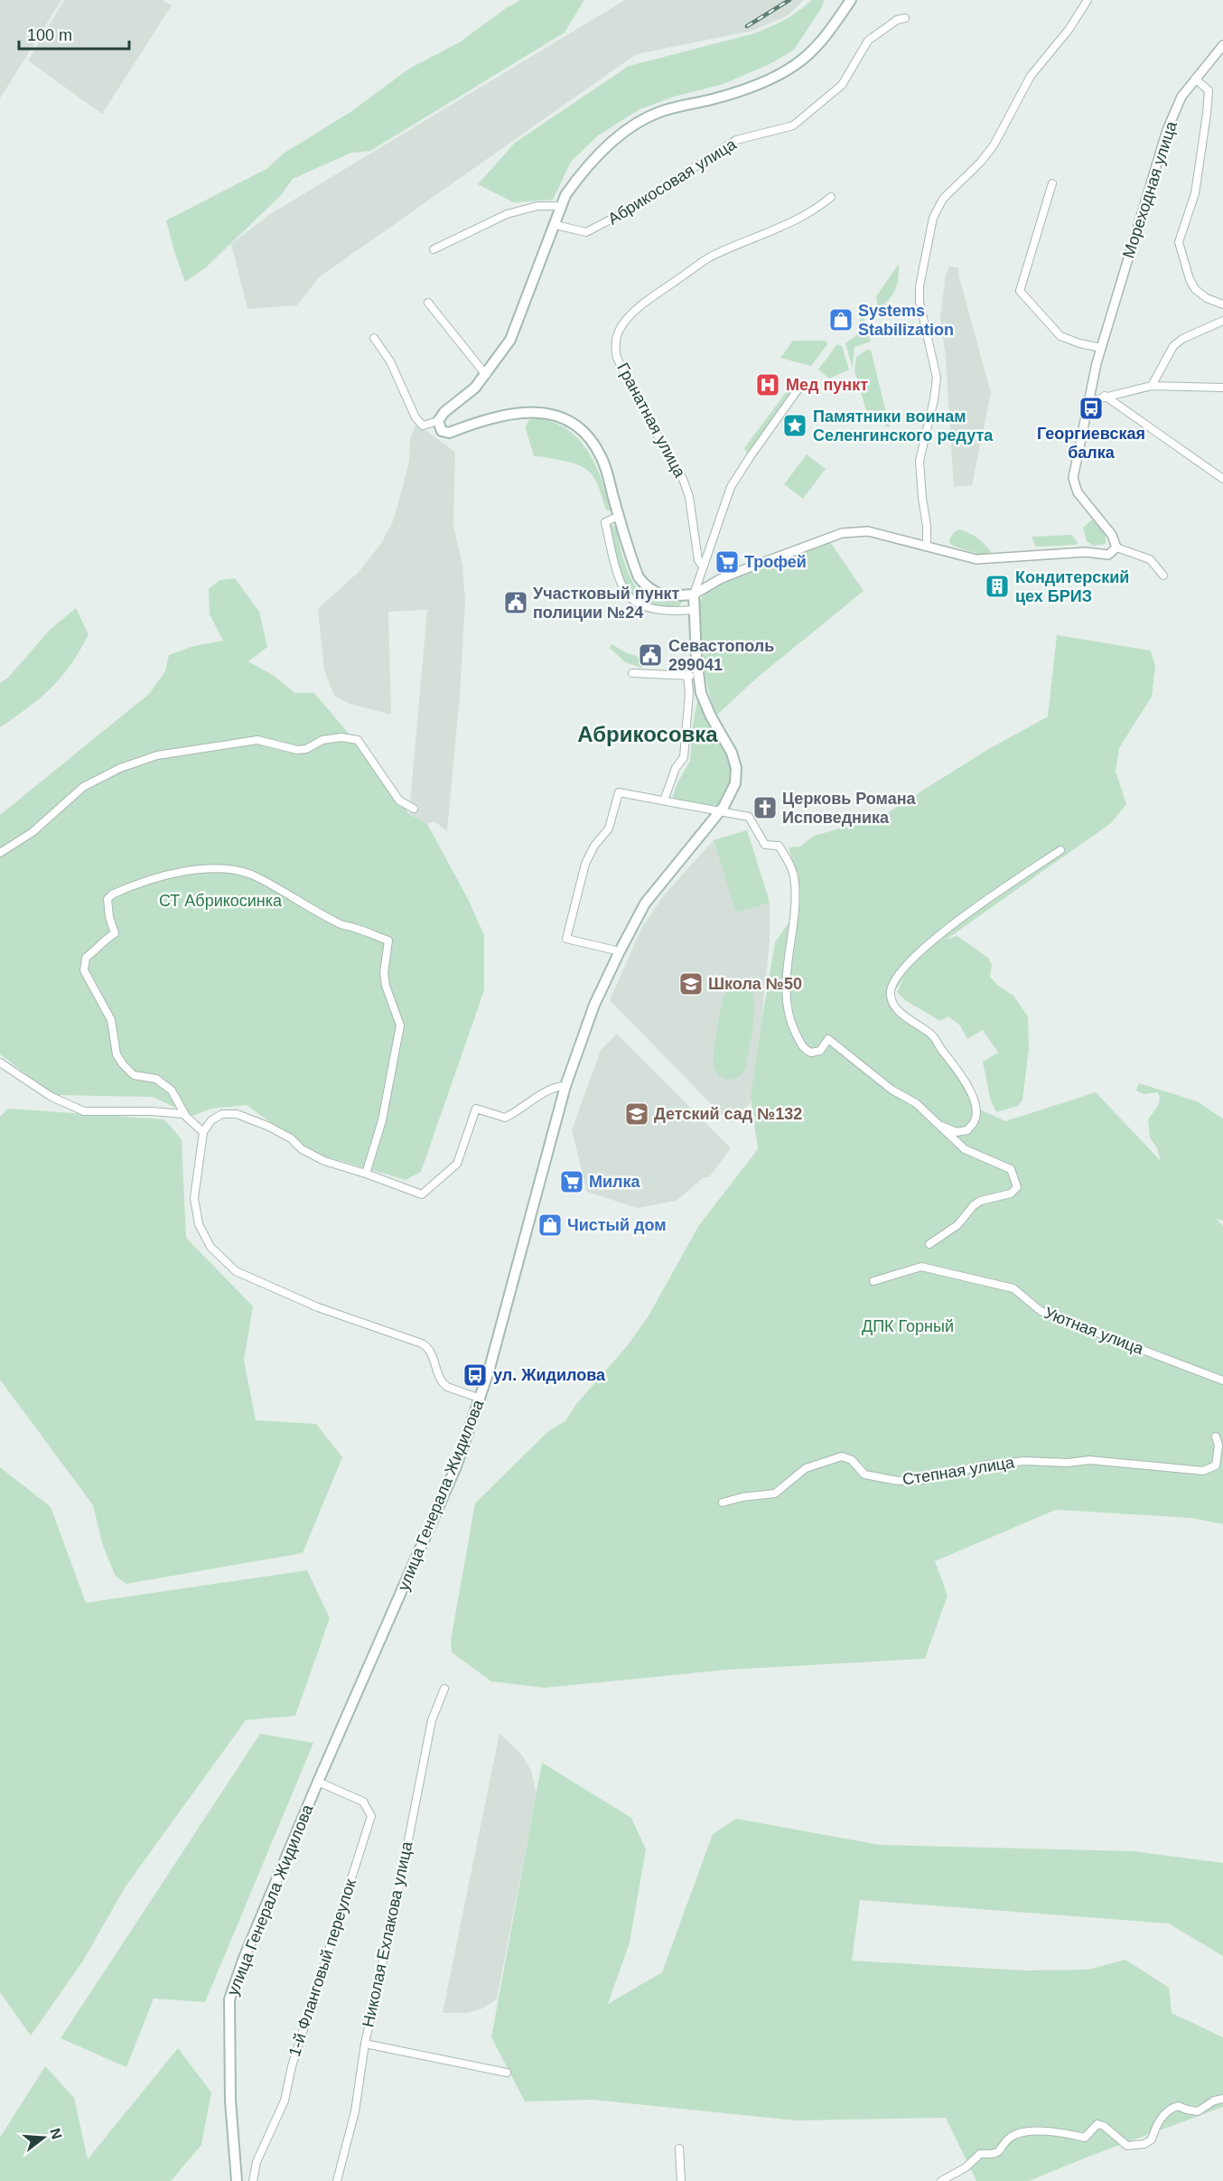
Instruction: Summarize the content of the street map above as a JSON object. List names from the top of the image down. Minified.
{"streets":{"main road":["улица Генерала Жидилова"],"street":["Абрикосовая улица","Мореходная улица","Гранатная улица","Уютная улица","Степная улица","Николая Ехлакова улица","1-й Фланговый переулок"]},"crossings":[["улица Генерала Жидилова","1-й Фланговый переулок"]],"districts":["Абрикосовка"],"parks":["СТ Абрикосинка","ДПК Горный"],"places":{"shop":["Systems Stabilization","Чистый дом"],"hospital":["Мед пункт"],"bus stop":["Георгиевская балка","ул. Жидилова"],"place":["Памятники воинам Селенгинского редута"],"supermarket":["Трофей","Милка"],"building":["Кондитерский цех БРИЗ"],"public building":["Участковый пункт полиции №24","Севастополь 299041"],"church":["Церковь Романа Исповедника"],"school or university":["Школа №50","Детский сад №132"]},"scale_bar":"100 m","north":"right"}
